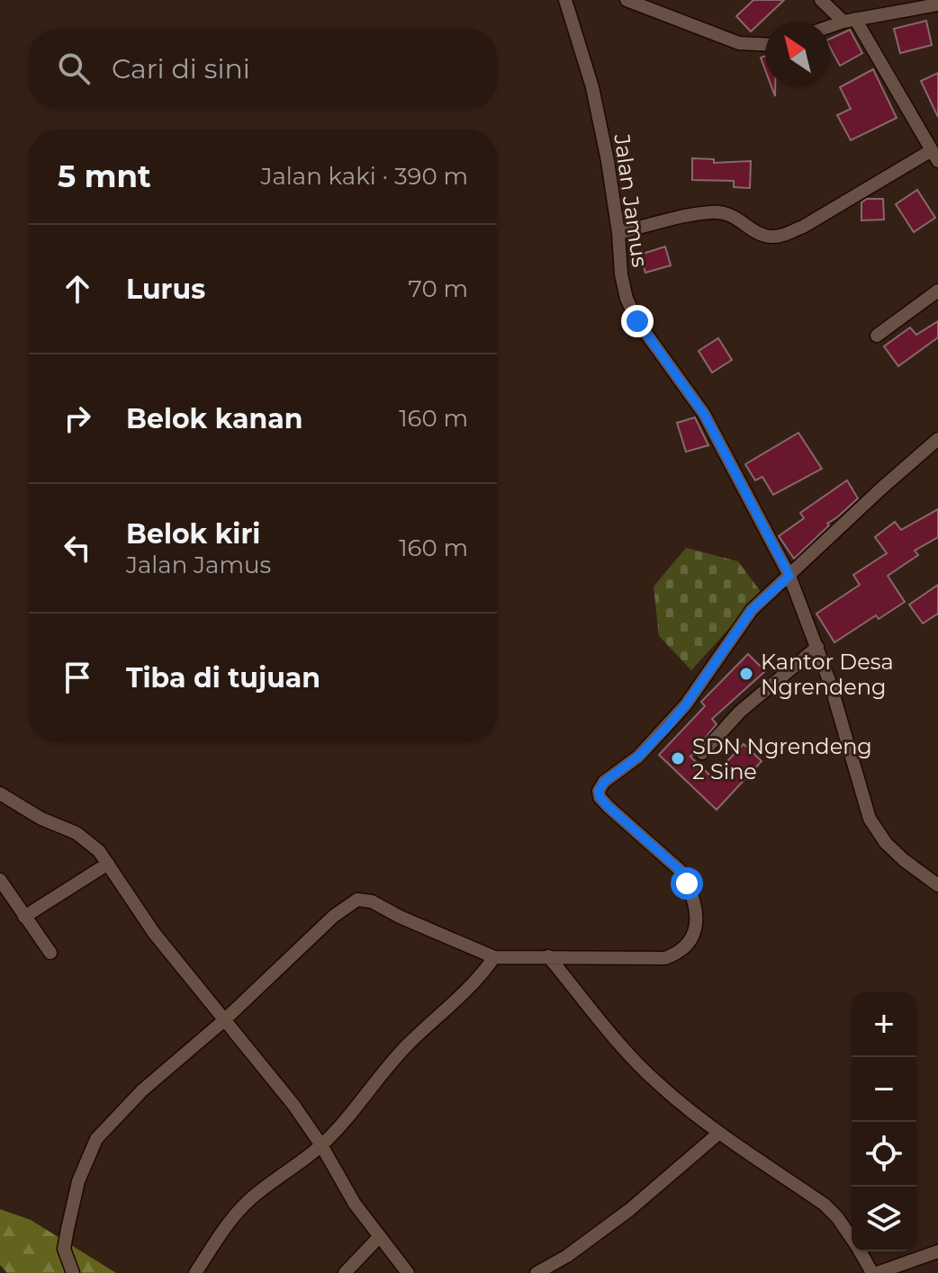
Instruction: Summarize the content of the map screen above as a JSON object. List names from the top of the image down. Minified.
{"streets":{"street":["Jalan Jamus"]},"places":["Kantor Desa Ngrendeng","SDN Ngrendeng 2 Sine"],"north":"top left","page":{"search":"Cari di sini","heading":["5 mnt","Jalan kaki · 390 m"],"list":[["Lurus","70 m"],["Belok kanan","160 m"],["Belok kiri","Jalan Jamus","160 m"],"Tiba di tujuan"],"map_buttons":["+","−"]}}
